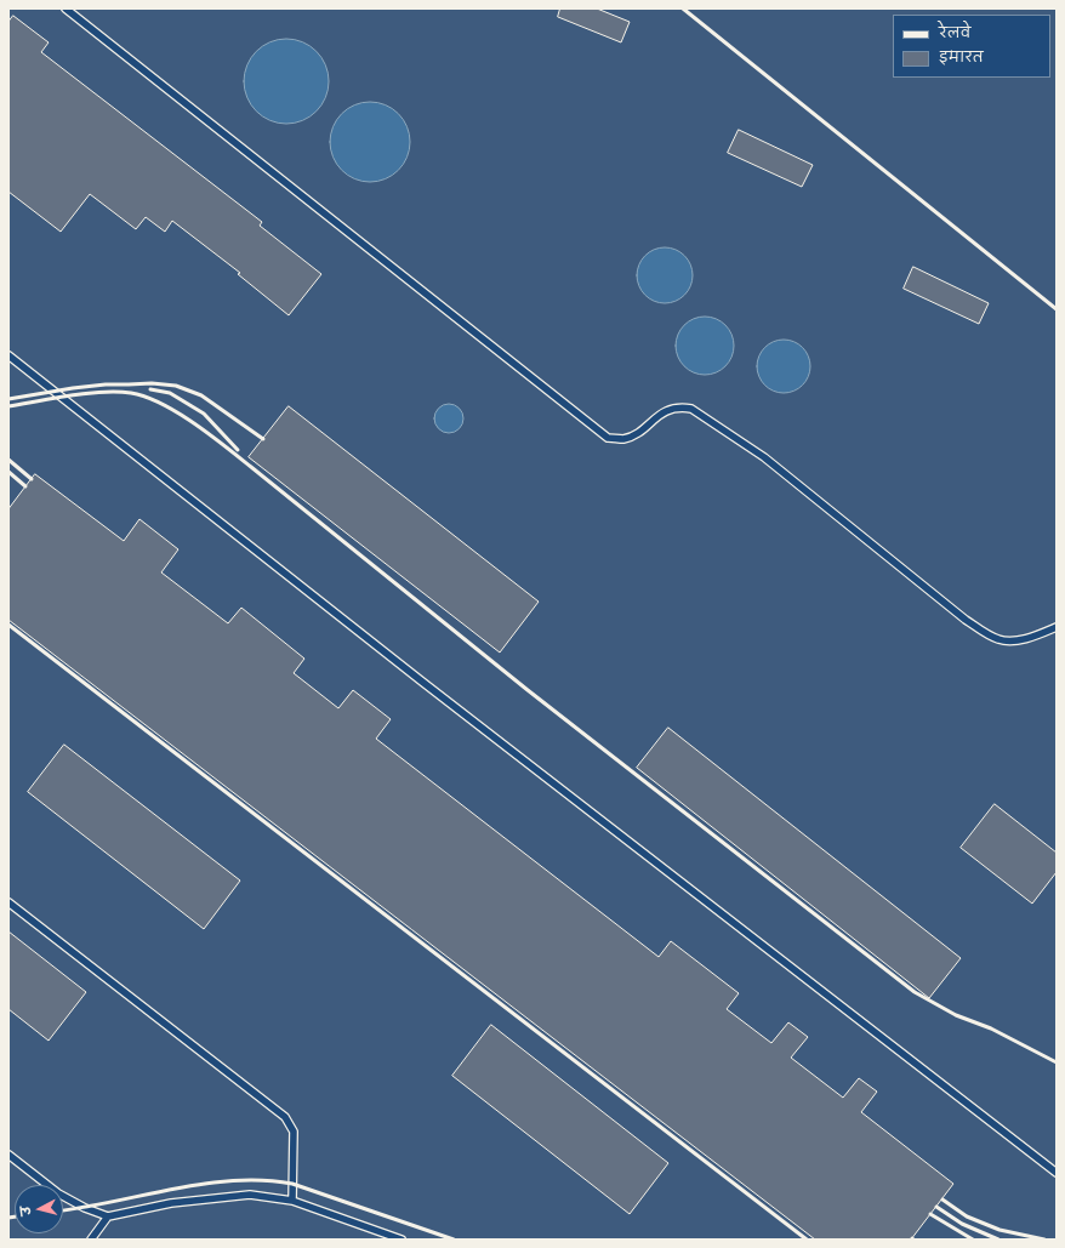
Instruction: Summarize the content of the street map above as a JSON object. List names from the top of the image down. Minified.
{"legend":["रेलवे","इमारत"],"north":"left"}
